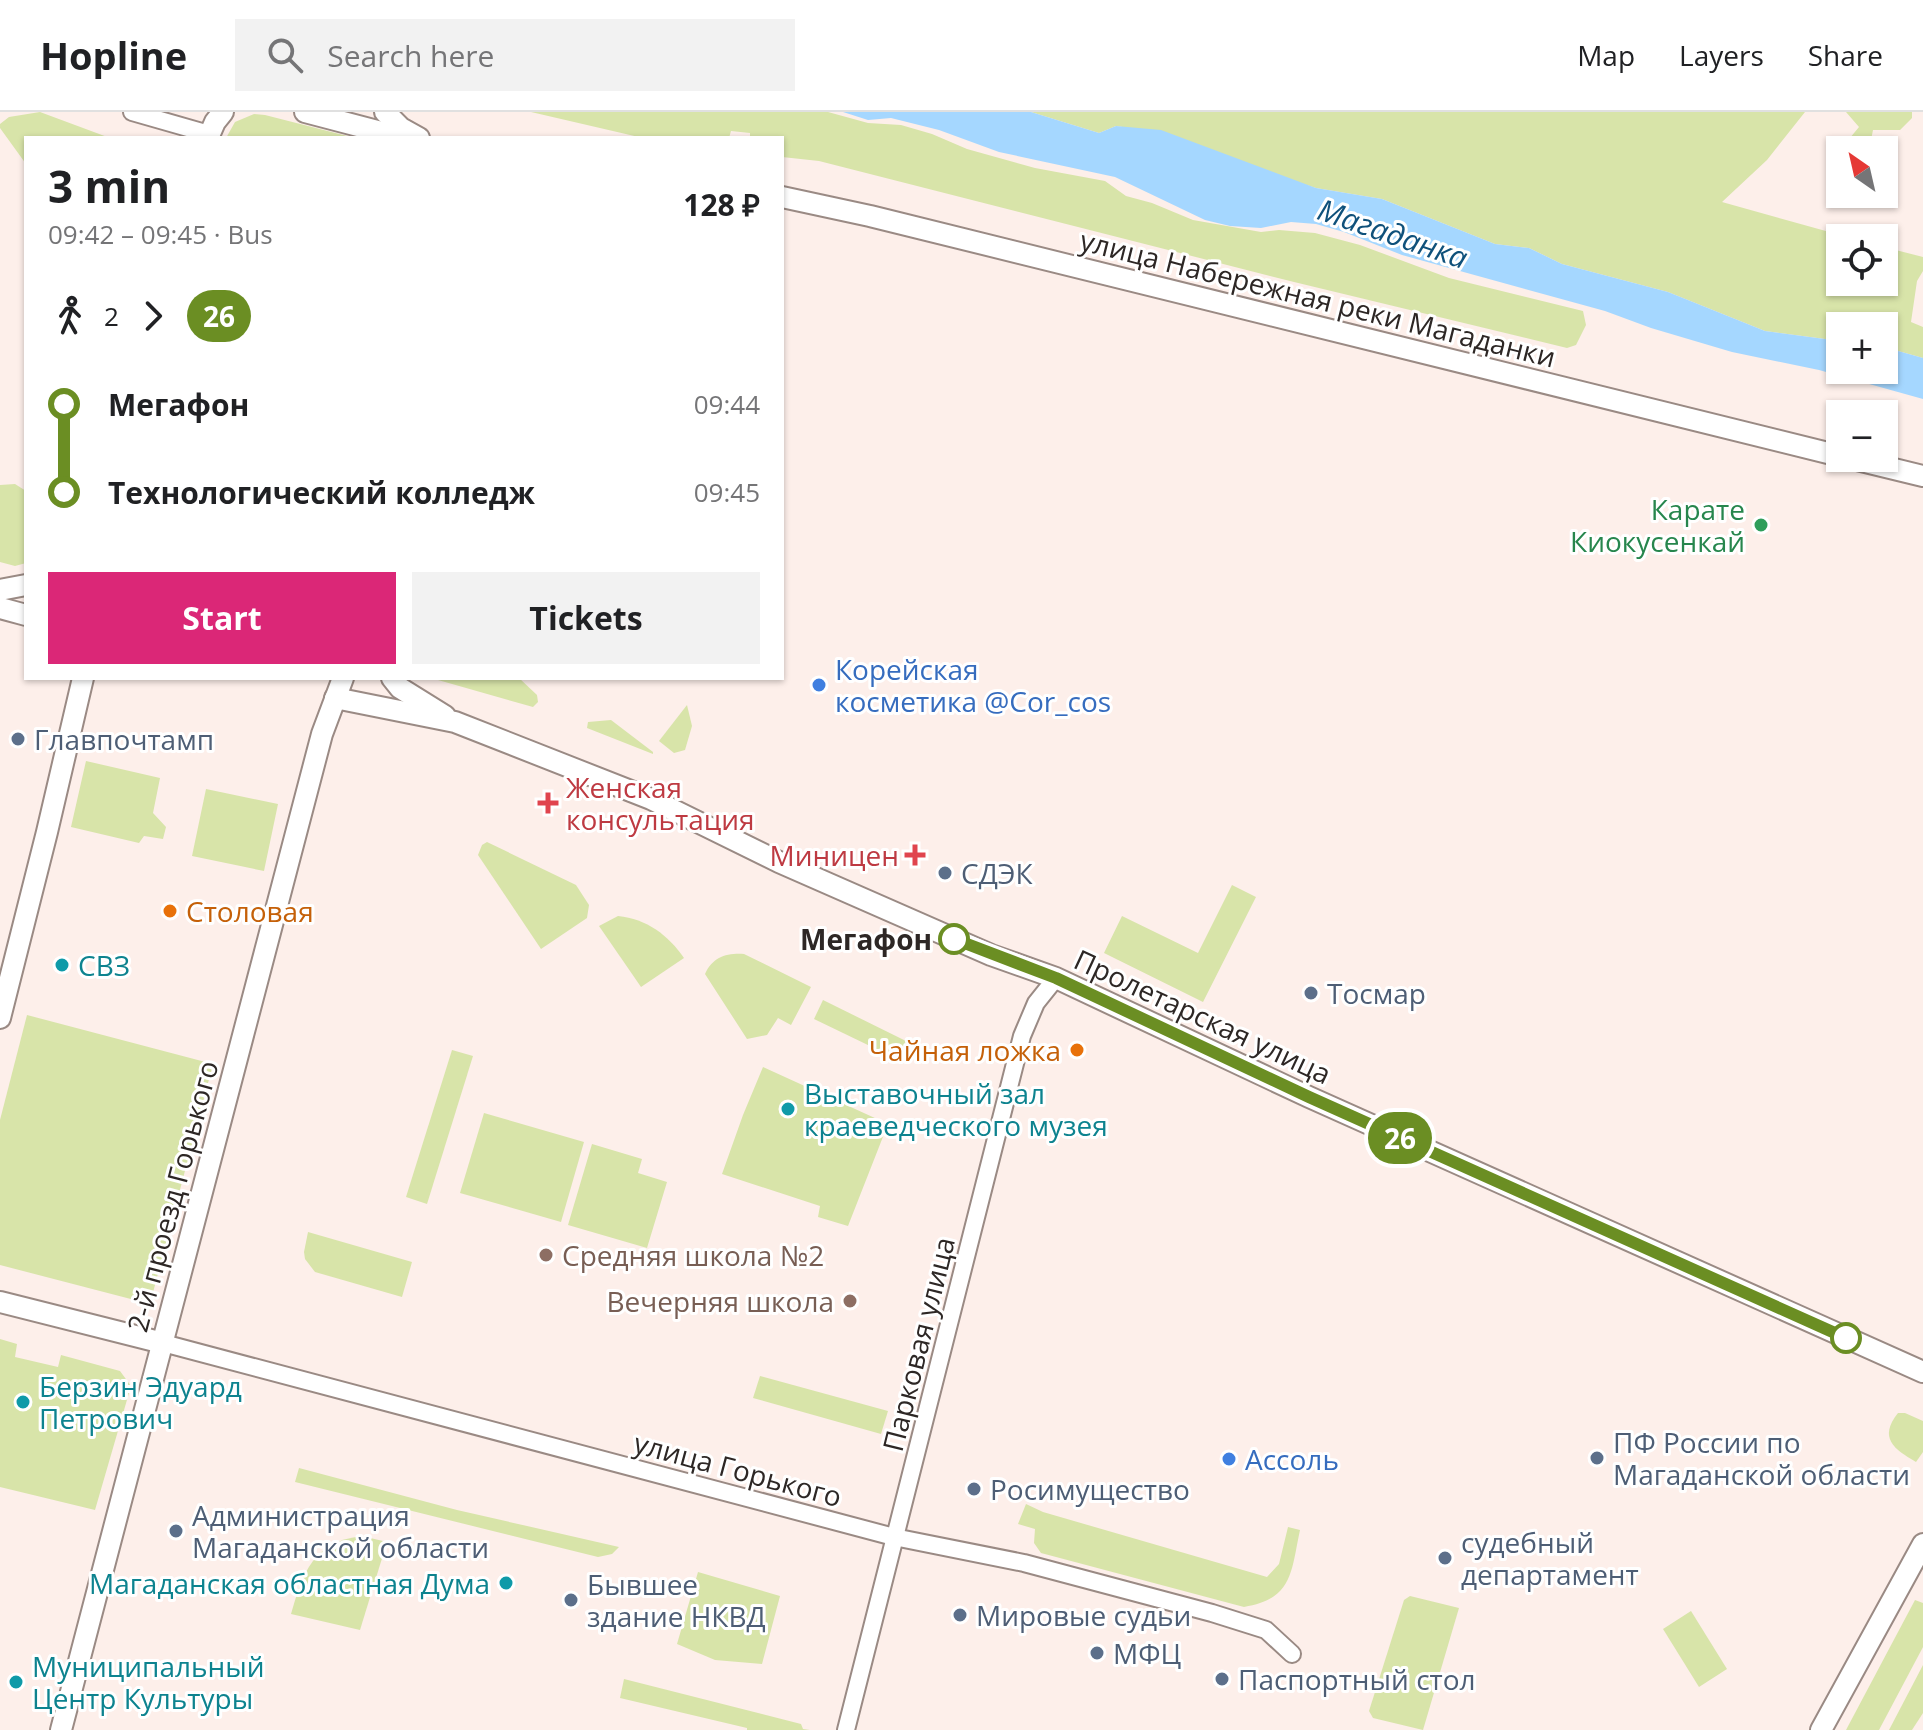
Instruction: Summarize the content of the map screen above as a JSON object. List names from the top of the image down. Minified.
{"streets":{"street":["улица Набережная реки Магаданки","Пролетарская улица","2-й проезд Горького","Парковая улица","улица Горького"]},"crossings":[["Пролетарская улица","2-й проезд Горького"],["Пролетарская улица","Парковая улица"],["2-й проезд Горького","улица Горького"],["Парковая улица","улица Горького"]],"water":["Магаданка"],"places":{"other":["Карате Киокусенкай","Корейская косметика @Cor_cos","Главпочтамп","СДЭК","Столовая","Мегафон","СВЗ","Тосмар","Чайная ложка","Выставочный зал краеведческого музея","Средняя школа №2","Вечерняя школа","Берзин Эдуард Петрович","ПФ России по Магаданской области","Ассоль","Росимущество","Администрация Магаданской области","судебный департамент","Магаданская областная Дума","Бывшее здание НКВД","Мировые судьи","МФЦ","Паспортный стол","Муниципальный Центр Культуры"],"health":["Женская консультация","Миницен"]},"lines":["bus line 26"],"north":"top left","page":{"header":"Hopline","search":"Search here","nav":["Map","Layers","Share"],"on_map":"26","map_buttons":["+","−"],"heading":["3 min","09:42 – 09:45 · Bus","128 ₽"],"legs":["2","26"],"list":[{"name":"Мегафон","value":"09:44"},{"name":"Технологический колледж","value":"09:45"}],"buttons":["Start","Tickets"]}}
